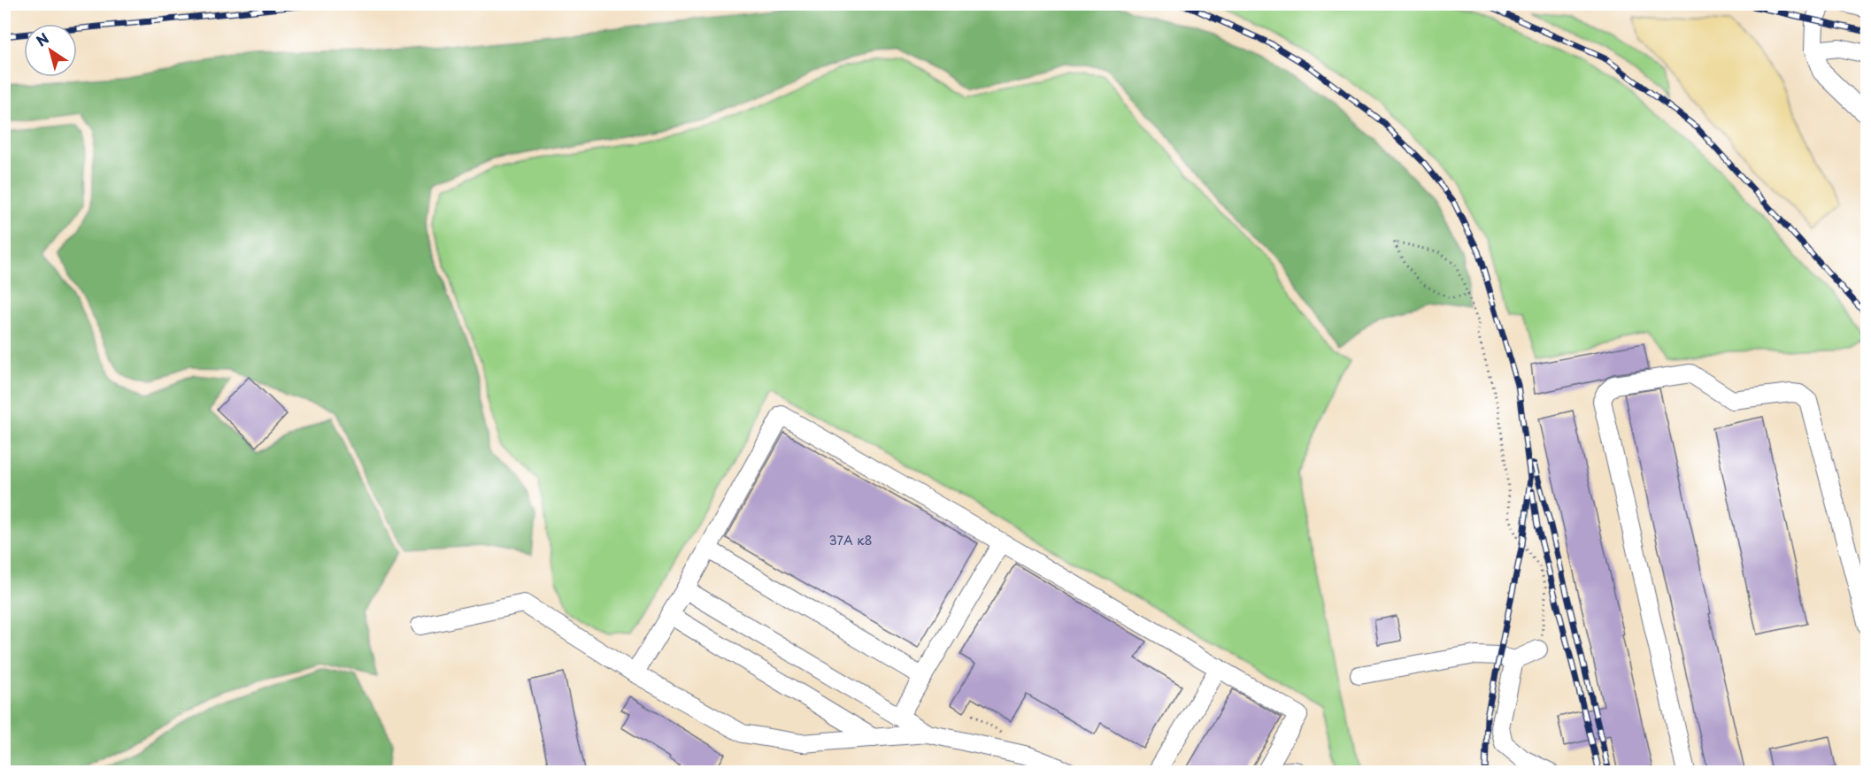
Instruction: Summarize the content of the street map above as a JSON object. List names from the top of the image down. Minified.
{"house_numbers":["37А к8"],"north":"top left"}
